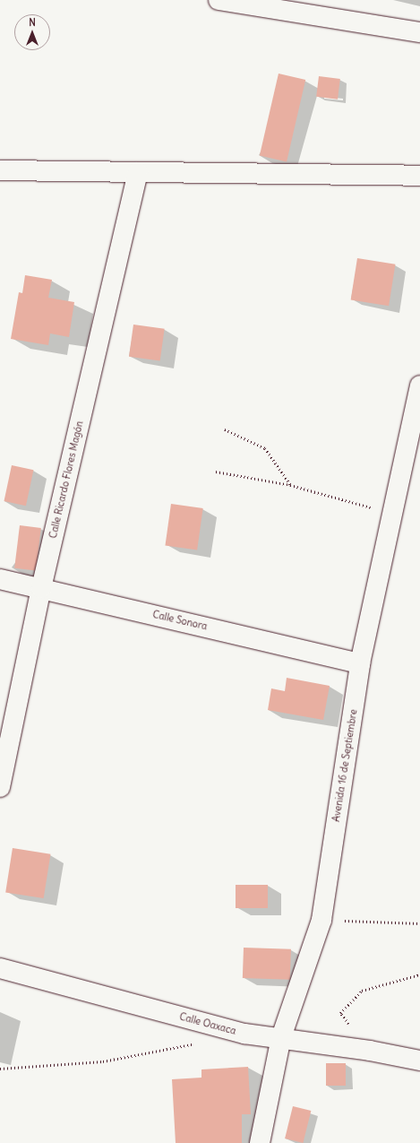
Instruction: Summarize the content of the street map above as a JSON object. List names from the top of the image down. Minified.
{"streets":{"street":["Calle Ricardo Flores Magón","Calle Sonora","Avenida 16 de Septiembre","Calle Oaxaca"]},"crossings":[["Calle Ricardo Flores Magón","Calle Sonora"],["Calle Sonora","Avenida 16 de Septiembre"],["Avenida 16 de Septiembre","Calle Oaxaca"]],"north":"top"}
